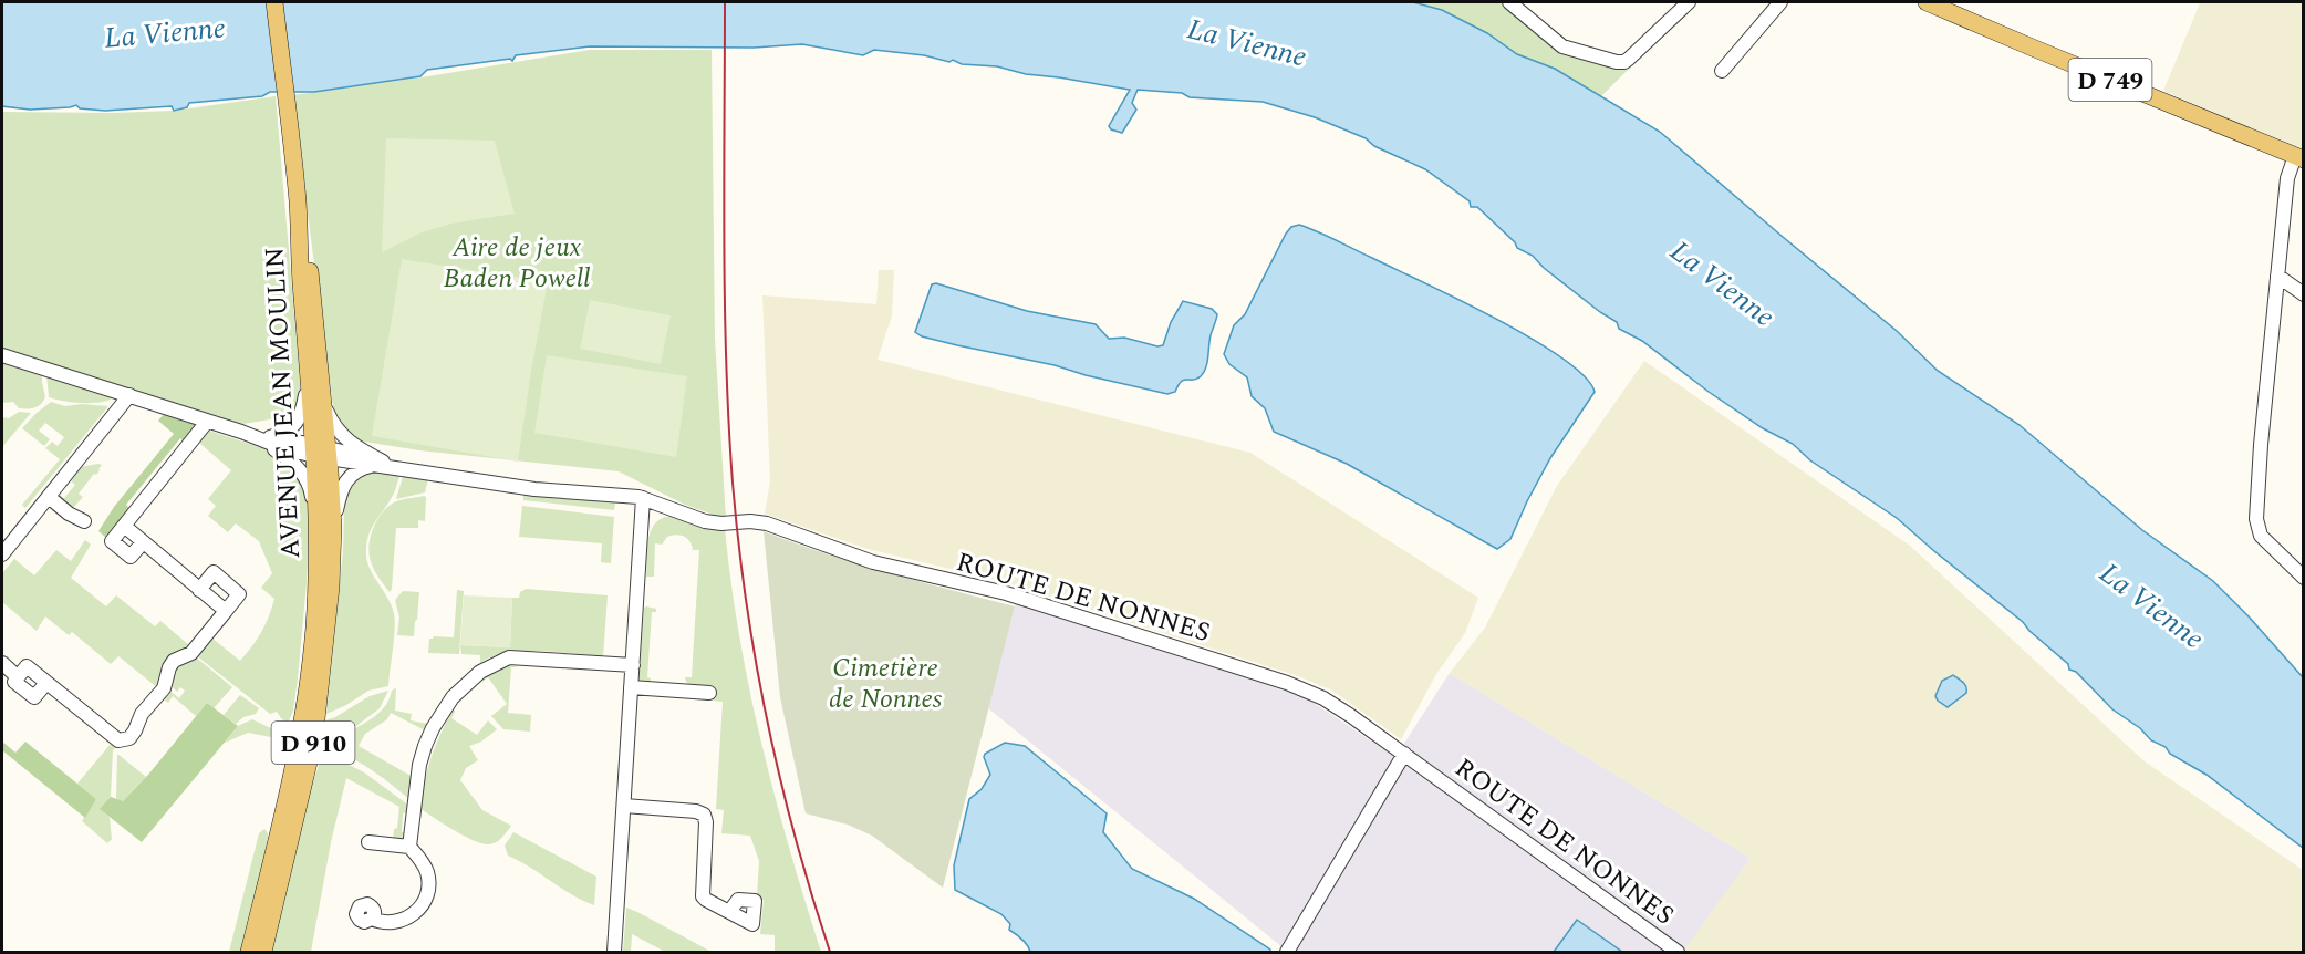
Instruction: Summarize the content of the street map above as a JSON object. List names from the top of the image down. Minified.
{"streets":{"main road":["D 749","AVENUE JEAN MOULIN","D 910"],"street":["ROUTE DE NONNES"]},"crossings":[["AVENUE JEAN MOULIN","ROUTE DE NONNES"]],"water":["La Vienne"],"parks":["Aire de jeux Baden Powell","Cimetière de Nonnes"]}
